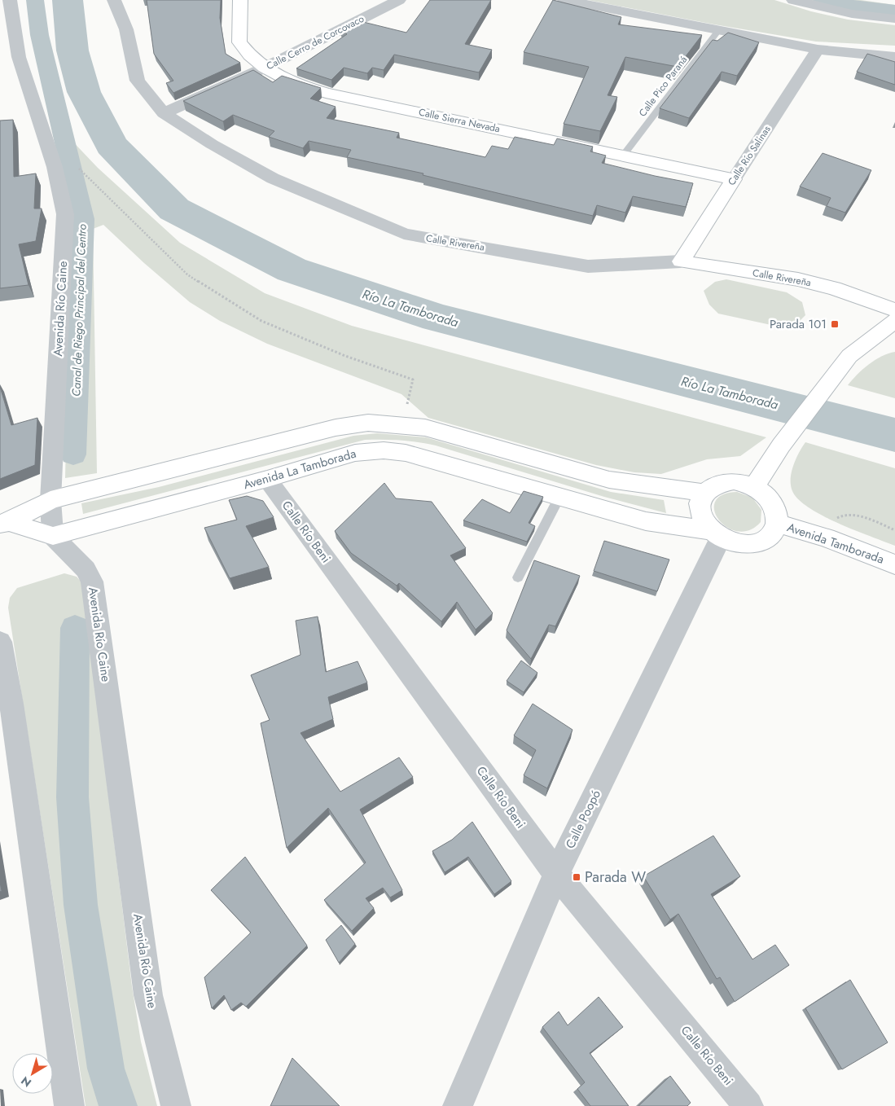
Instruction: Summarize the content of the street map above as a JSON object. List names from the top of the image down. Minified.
{"streets":{"main road":["Calle Sierra Nevada","Calle Río Salinas","Calle Rivereña","Avenida La Tamborada","Avenida Tamborada"],"street":["Calle Cerro de Corcovaco","Avenida Río Caine","Calle Río Beni","Calle Poopó"],"lane":["Calle Pico Paraná"]},"crossings":[["Calle Cerro de Corcovaco","Calle Sierra Nevada"],["Calle Cerro de Corcovaco","Calle Rivereña"],["Calle Pico Paraná","Calle Sierra Nevada"],["Calle Sierra Nevada","Calle Río Salinas"],["Calle Río Salinas","Calle Rivereña"],["Avenida Río Caine","Avenida La Tamborada"],["Avenida La Tamborada","Calle Río Beni"],["Avenida La Tamborada","Avenida Tamborada"],["Avenida La Tamborada","Calle Poopó"],["Calle Río Beni","Calle Poopó"],["Avenida Tamborada","Calle Poopó"]],"water":["Río La Tamborada","Canal de Riego Principal del Centro"],"places":{"transit":["Parada 101","Parada W"]},"north":"bottom left"}
